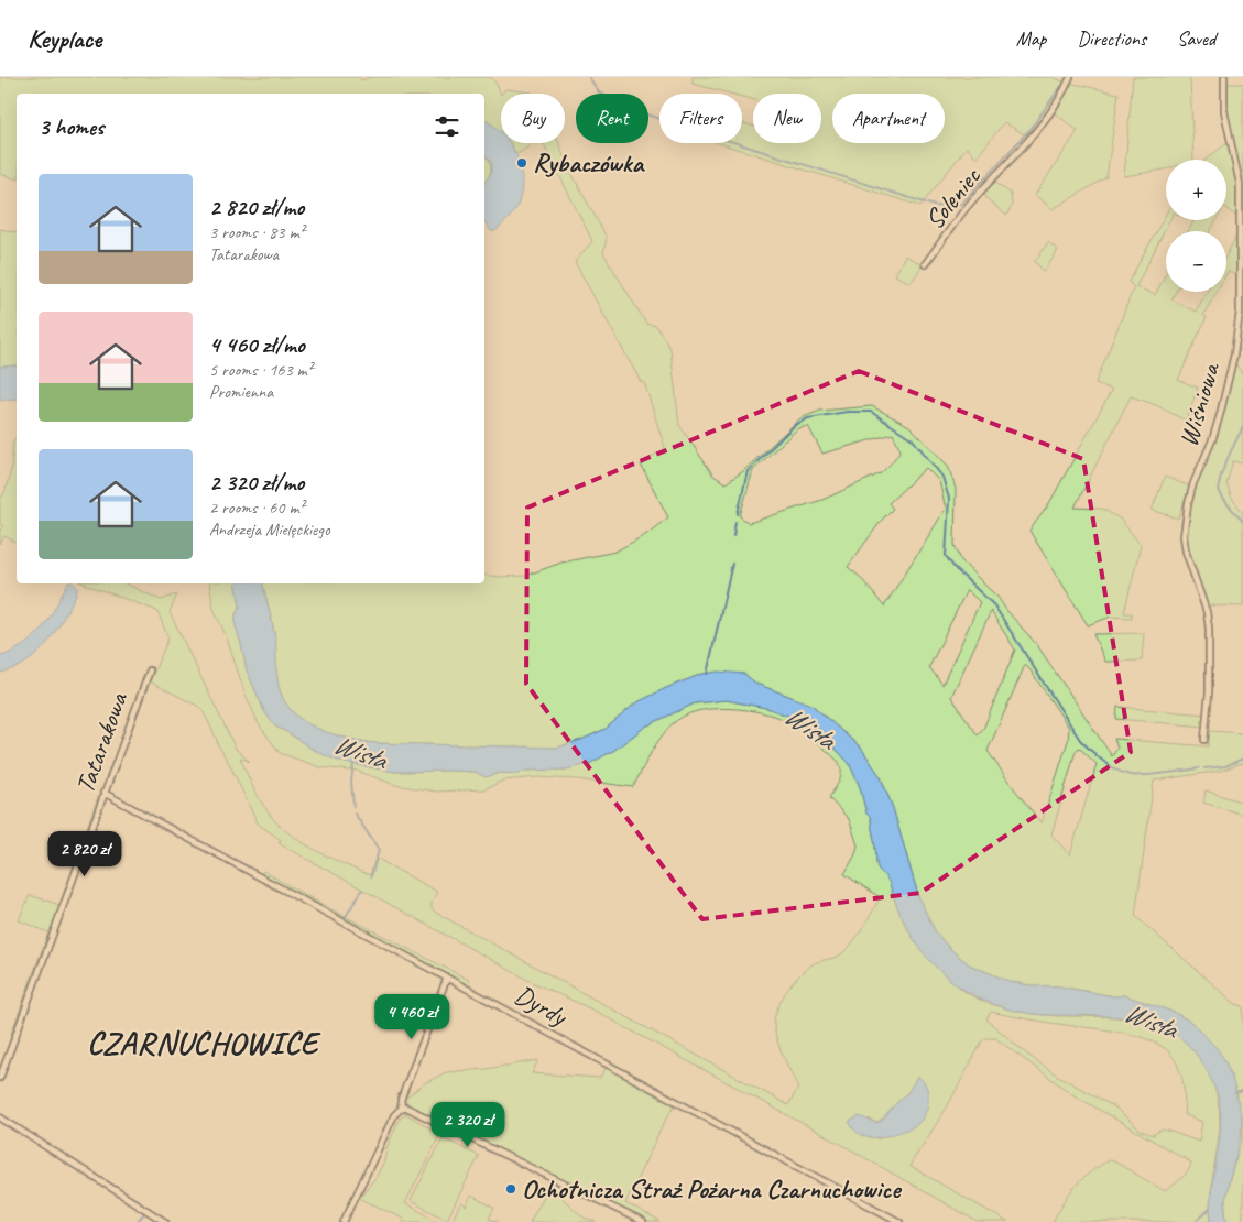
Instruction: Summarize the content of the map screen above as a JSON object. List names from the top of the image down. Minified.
{"streets":{"street":["Soleniec","Wiśniowa","Tatarakowa","Dyrdy"]},"crossings":[["Tatarakowa","Dyrdy"]],"districts":["CZARNUCHOWICE"],"water":["Wisła"],"places":["Rybaczówka","Ochotnicza Straż Pożarna Czarnuchowice"],"page":{"header":"Keyplace","nav":["Map","Directions","Saved"],"chip":["Buy","Rent","Filters","New","Apartment"],"heading":"3 homes","map_buttons":["+","−"],"list":[{"name":"2 820 zł/mo","note":"3 rooms · 83 m² · Tatarakowa"},{"name":"4 460 zł/mo","note":"5 rooms · 163 m² · Promienna"},{"name":"2 320 zł/mo","note":"2 rooms · 60 m² · Andrzeja Mielęckiego"}],"price":["2 820 zł","4 460 zł","2 320 zł"]}}
